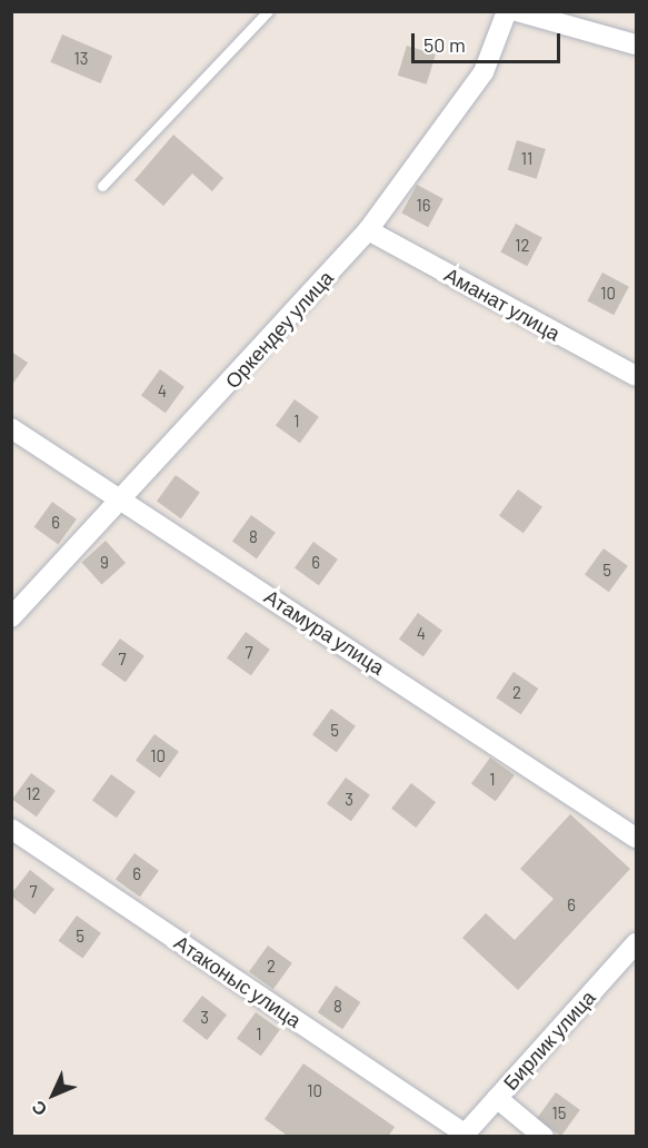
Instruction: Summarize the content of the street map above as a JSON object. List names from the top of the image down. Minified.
{"streets":{"street":["Аманат улица","Оркендеу улица","Атамура улица","Атаконыс улица","Бирлик улица"]},"crossings":[["Аманат улица","Оркендеу улица"],["Оркендеу улица","Атамура улица"],["Атаконыс улица","Бирлик улица"]],"house_numbers":["13","11","16","12","10","4","1","6","8","9","6","5","4","7","7","2","5","10","1","12","3","6","7","6","5","2","8","3","1","10","15"],"scale_bar":"50 m","north":"bottom left"}
